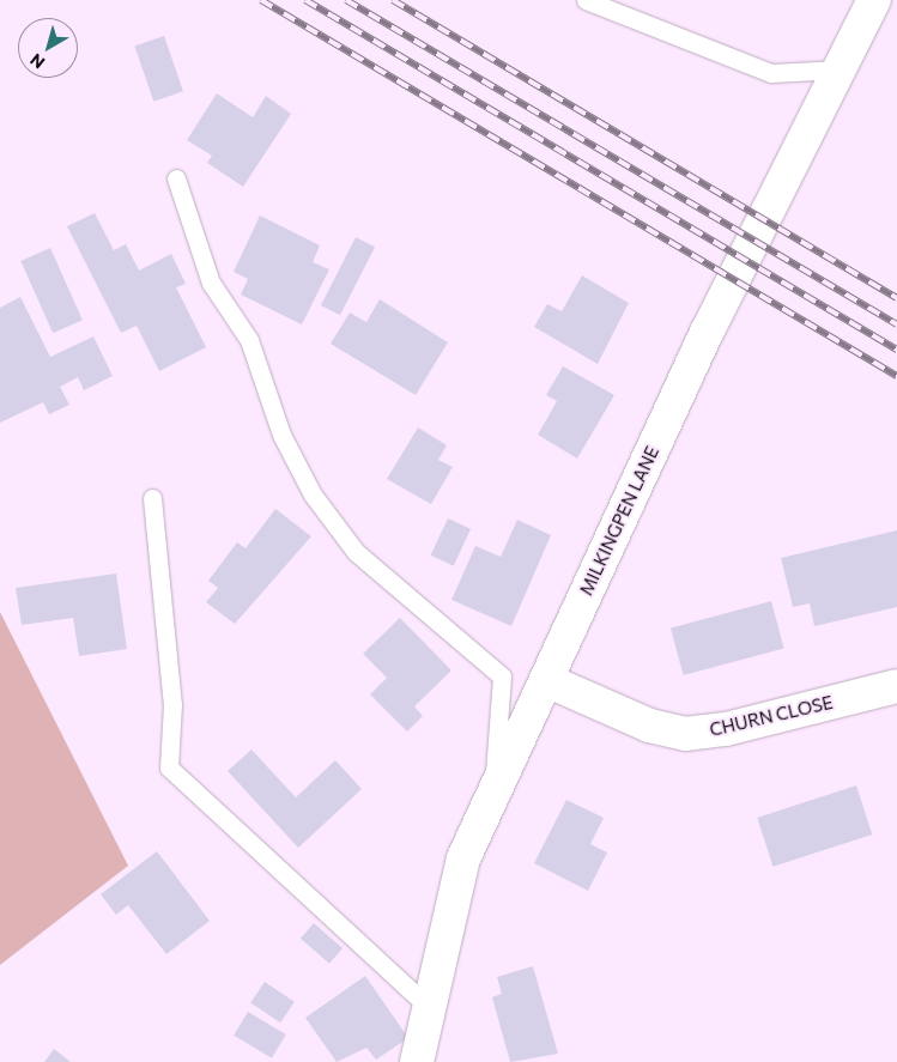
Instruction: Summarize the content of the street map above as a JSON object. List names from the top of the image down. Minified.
{"streets":{"street":["MILKINGPEN LANE","CHURN CLOSE"]},"crossings":[["MILKINGPEN LANE","CHURN CLOSE"]],"north":"bottom left"}
